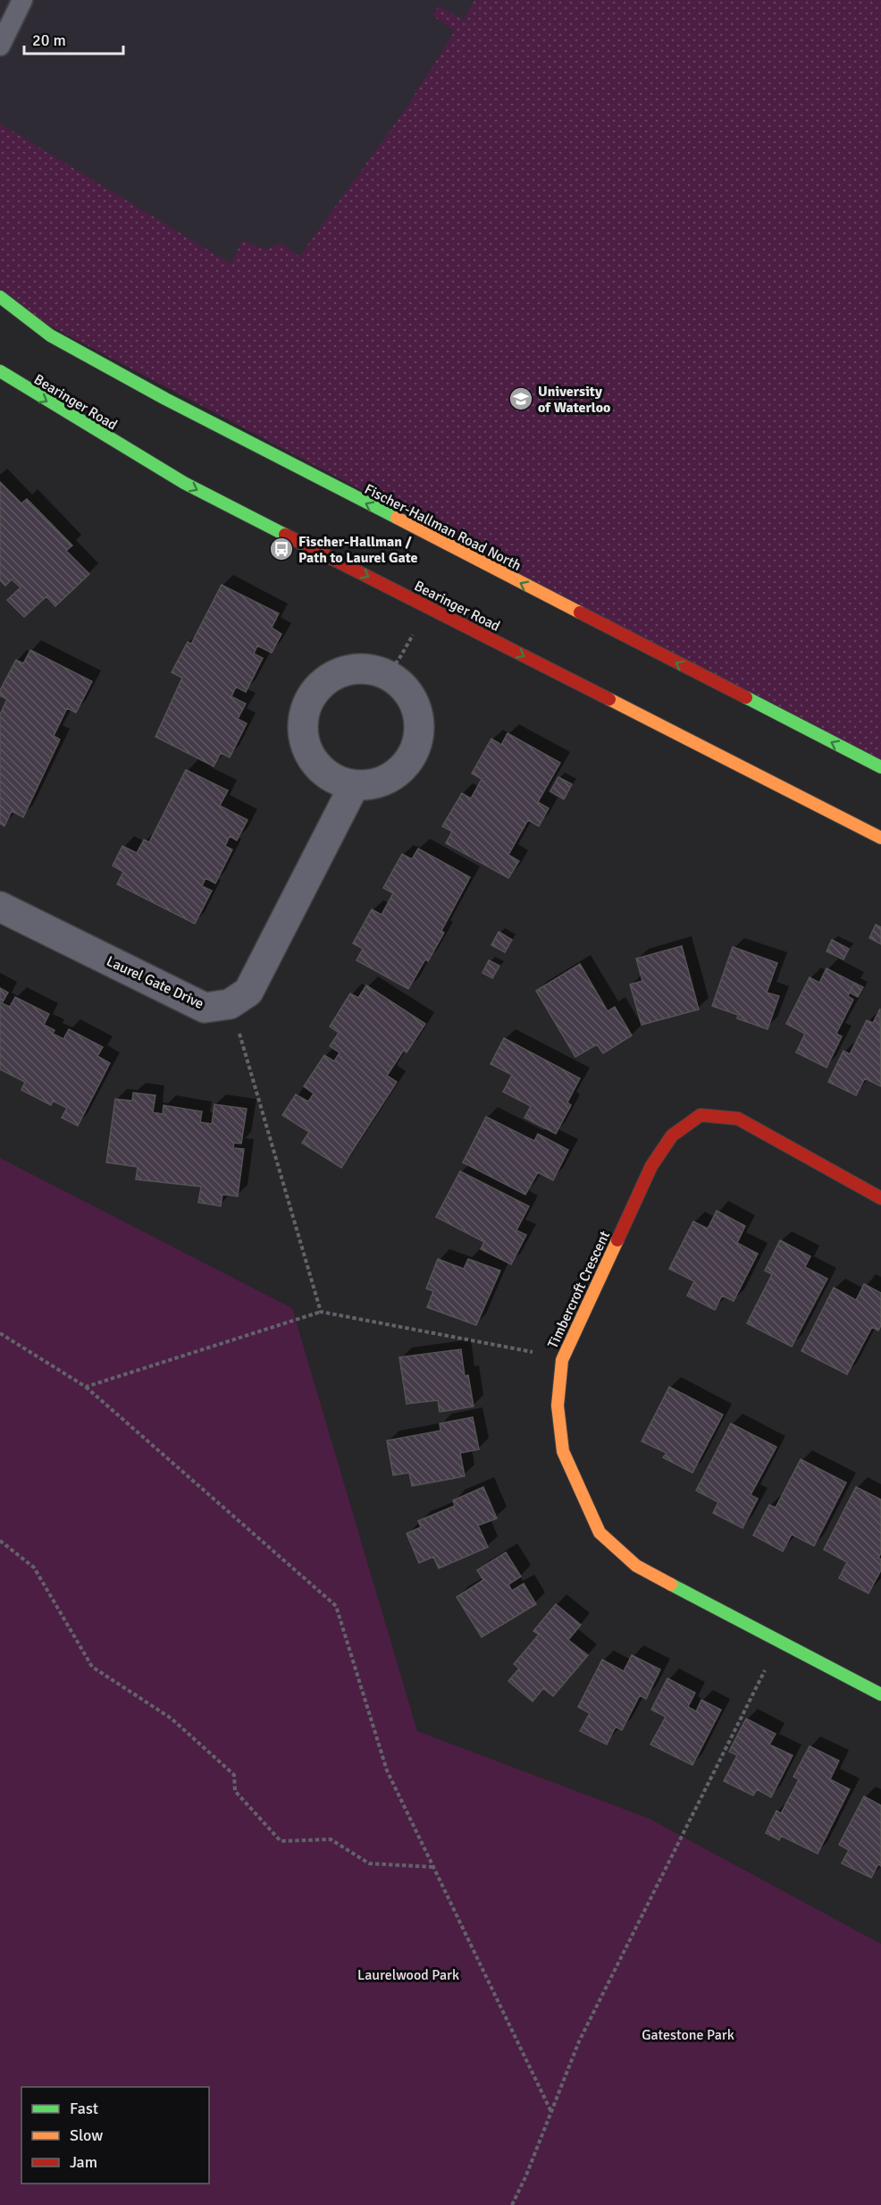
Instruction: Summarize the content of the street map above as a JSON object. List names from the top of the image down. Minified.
{"streets":{"main road":["Bearinger Road","Fischer-Hallman Road North","Timbercroft Crescent"],"street":["Laurel Gate Drive"]},"one_way":["Bearinger Road","Fischer-Hallman Road North"],"parks":["Laurelwood Park","Gatestone Park"],"places":{"school or university":["University of Waterloo"],"bus stop":["Fischer-Hallman / Path to Laurel Gate"]},"legend":["Fast","Slow","Jam"],"scale_bar":"20 m"}
